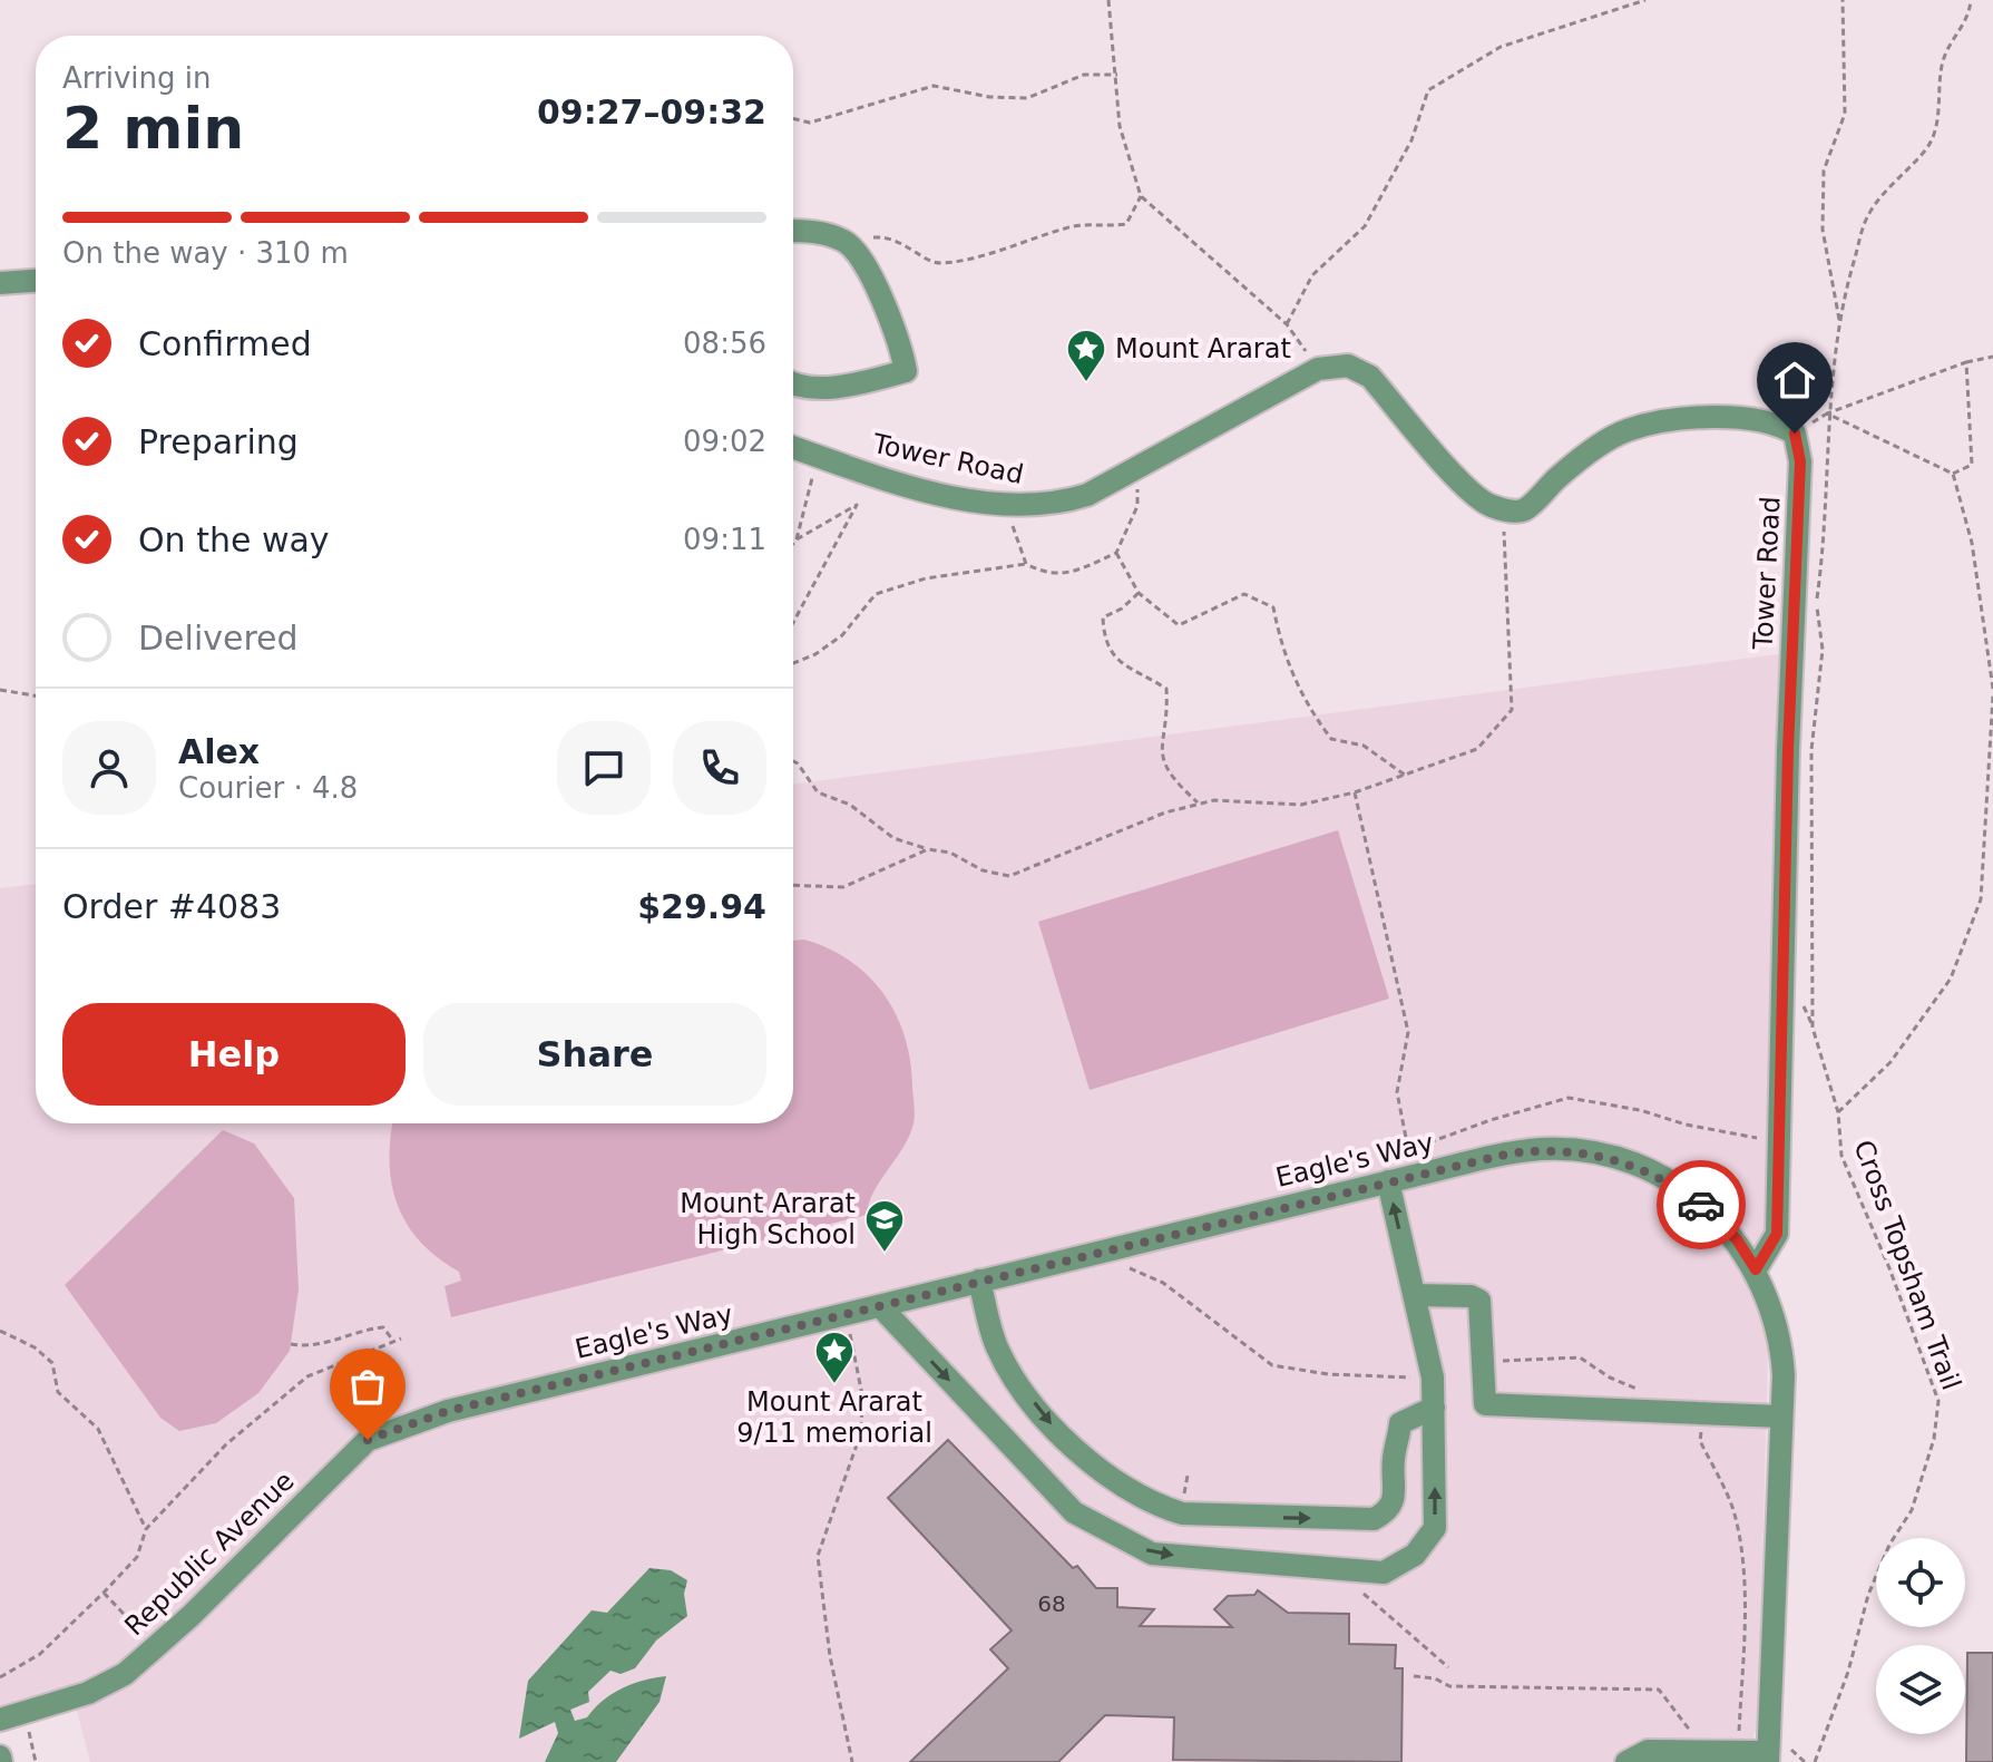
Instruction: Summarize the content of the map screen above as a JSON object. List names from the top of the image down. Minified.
{"streets":{"street":["Tower Road","Eagle's Way","Republic Avenue"],"path":["Cross Topsham Trail"]},"crossings":[["Tower Road","Eagle's Way"],["Eagle's Way","Republic Avenue"]],"places":{"place":["Mount Ararat","Mount Ararat 9/11 memorial"],"school or university":["Mount Ararat High School"]},"house_numbers":["68"],"page":{"heading":["2 min","Arriving in","09:27–09:32"],"panel":["Alex","Courier · 4.8","Order #4083","$29.94"],"bar":"On the way · 310 m","list":[["Confirmed","08:56"],["Preparing","09:02"],["On the way","09:11"],"Delivered"],"buttons":["Help","Share"]}}
